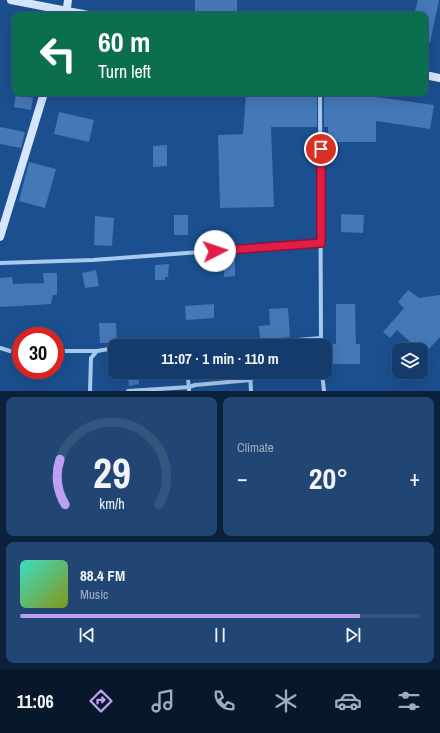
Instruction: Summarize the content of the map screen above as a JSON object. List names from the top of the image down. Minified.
{"page":{"turn":["60 m","Turn left"],"limit":"30","trip":"11:07 · 1 min · 110 m","tile":"Climate","heat":["−","20°","+"],"song":["88.4 FM","Music"],"tabs":"11:06","gauge":["29","km/h"]}}
